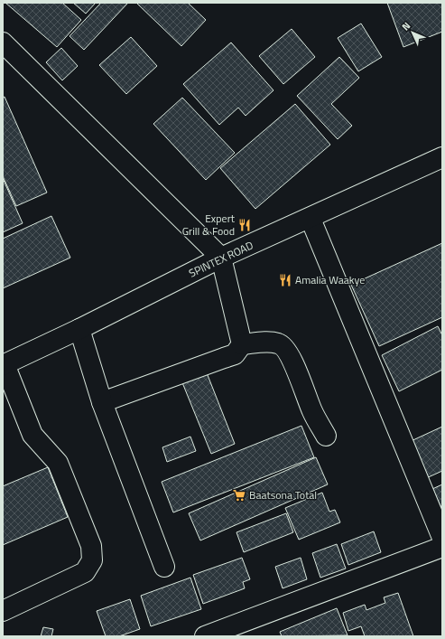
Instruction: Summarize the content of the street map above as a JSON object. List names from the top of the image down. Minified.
{"streets":{"street":["SPINTEX ROAD"]},"places":{"restaurant":["Expert Grill & Food","Amalia Waakye"],"supermarket":["Baatsona Total"]},"north":"top left"}
